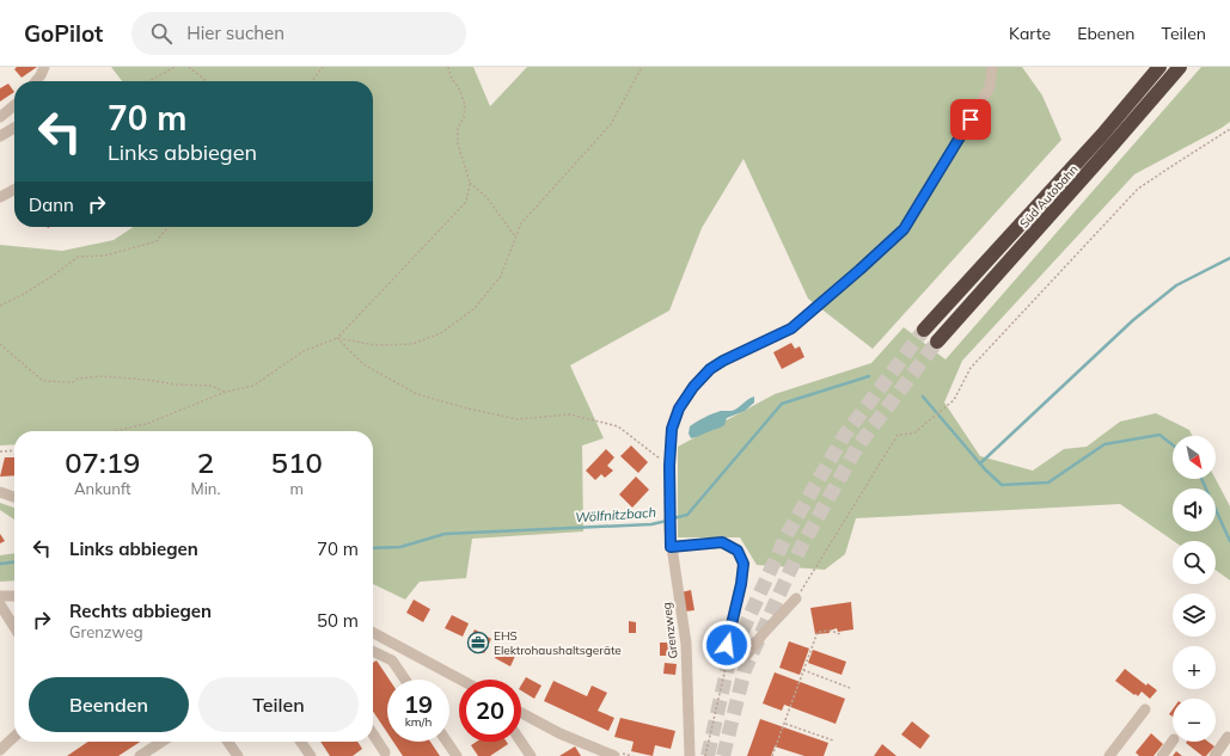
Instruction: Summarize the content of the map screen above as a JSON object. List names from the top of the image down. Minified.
{"streets":{"highway":["Süd Autobahn"],"street":["Grenzweg"]},"water":["Wölfnitzbach"],"places":{"office":["EHS Elektrohaushaltsgeräte"]},"north":"bottom right","page":{"header":"GoPilot","search":"Hier suchen","nav":["Karte","Ebenen","Teilen"],"turn":["70 m","Links abbiegen"],"then":"Dann","eta":["07:19","Ankunft","2","Min.","510","m"],"map_buttons":["+","−"],"list":[{"name":"Links abbiegen","value":"70 m"},{"name":"Rechts abbiegen","note":"Grenzweg","value":"50 m"}],"buttons":["Beenden","Teilen"],"speed":"19 km/h","limit":"20"}}
